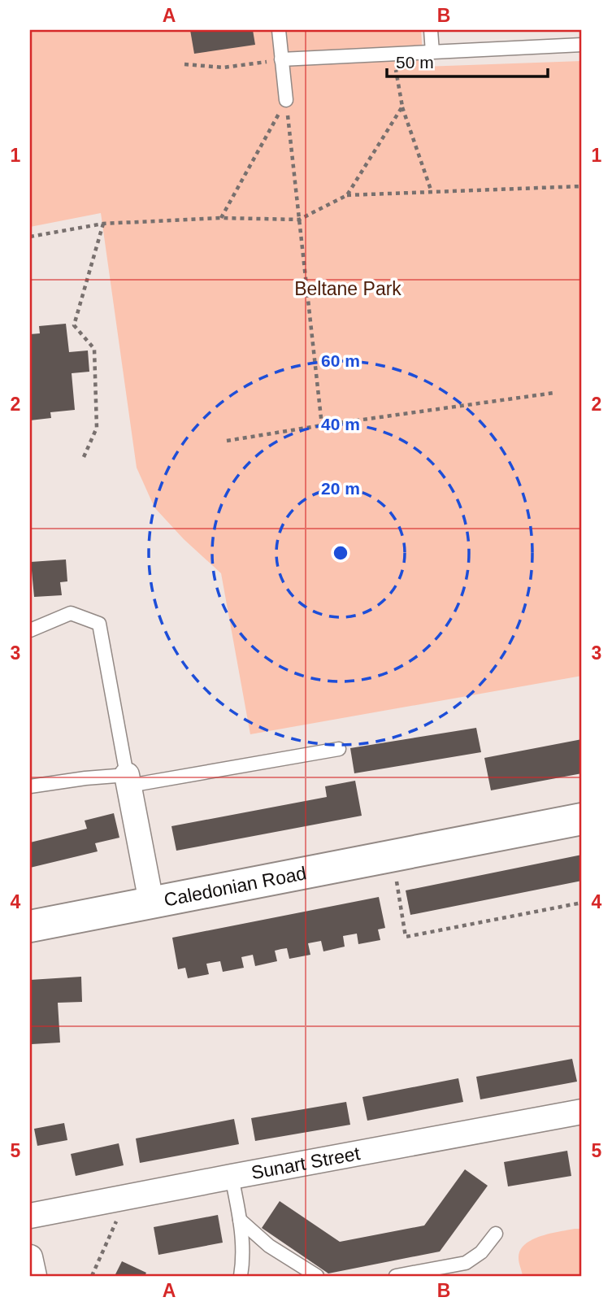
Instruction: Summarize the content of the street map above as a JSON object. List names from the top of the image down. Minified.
{"streets":{"main road":["Caledonian Road"],"street":["Sunart Street"]},"parks":["Beltane Park"],"scale_bar":"50 m","grid":{"columns":["A","B"],"rows":["1","2","3","4","5"]},"rings":["60 m","40 m","20 m"]}
